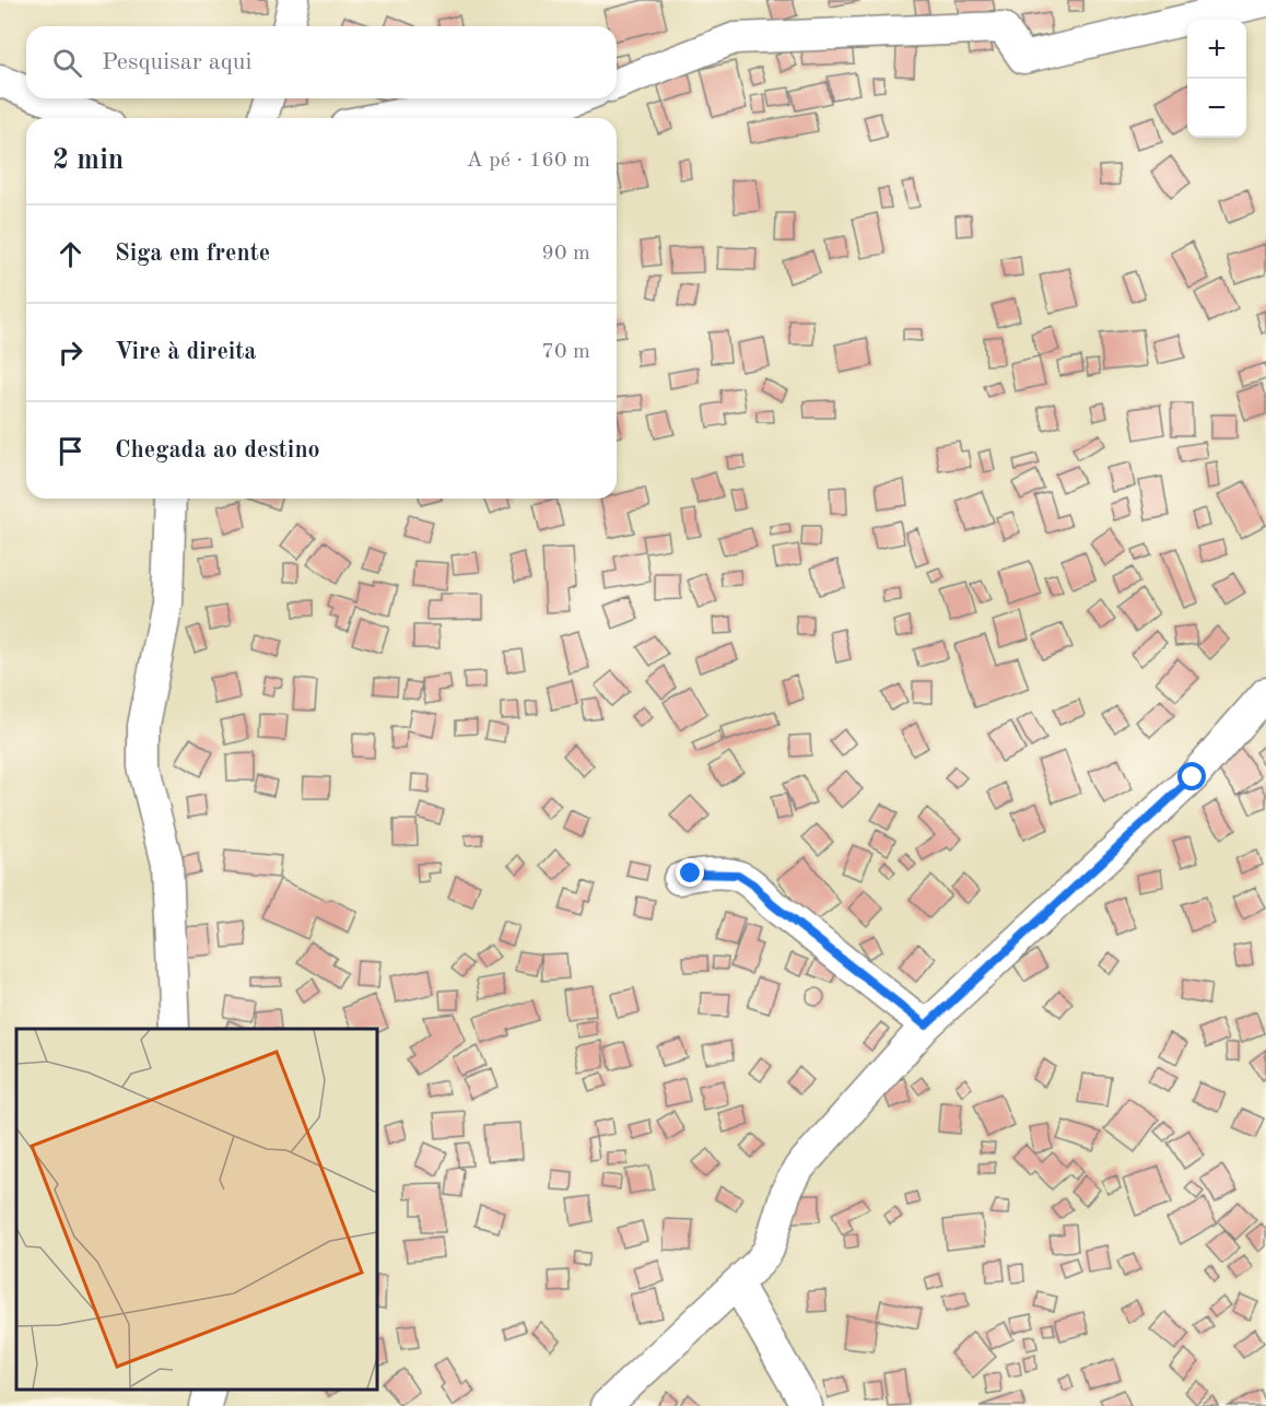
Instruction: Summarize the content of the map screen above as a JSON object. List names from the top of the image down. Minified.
{"page":{"map_buttons":["+","−"],"search":"Pesquisar aqui","heading":["2 min","A pé · 160 m"],"list":[["Siga em frente","90 m"],["Vire à direita","70 m"],"Chegada ao destino"]}}
